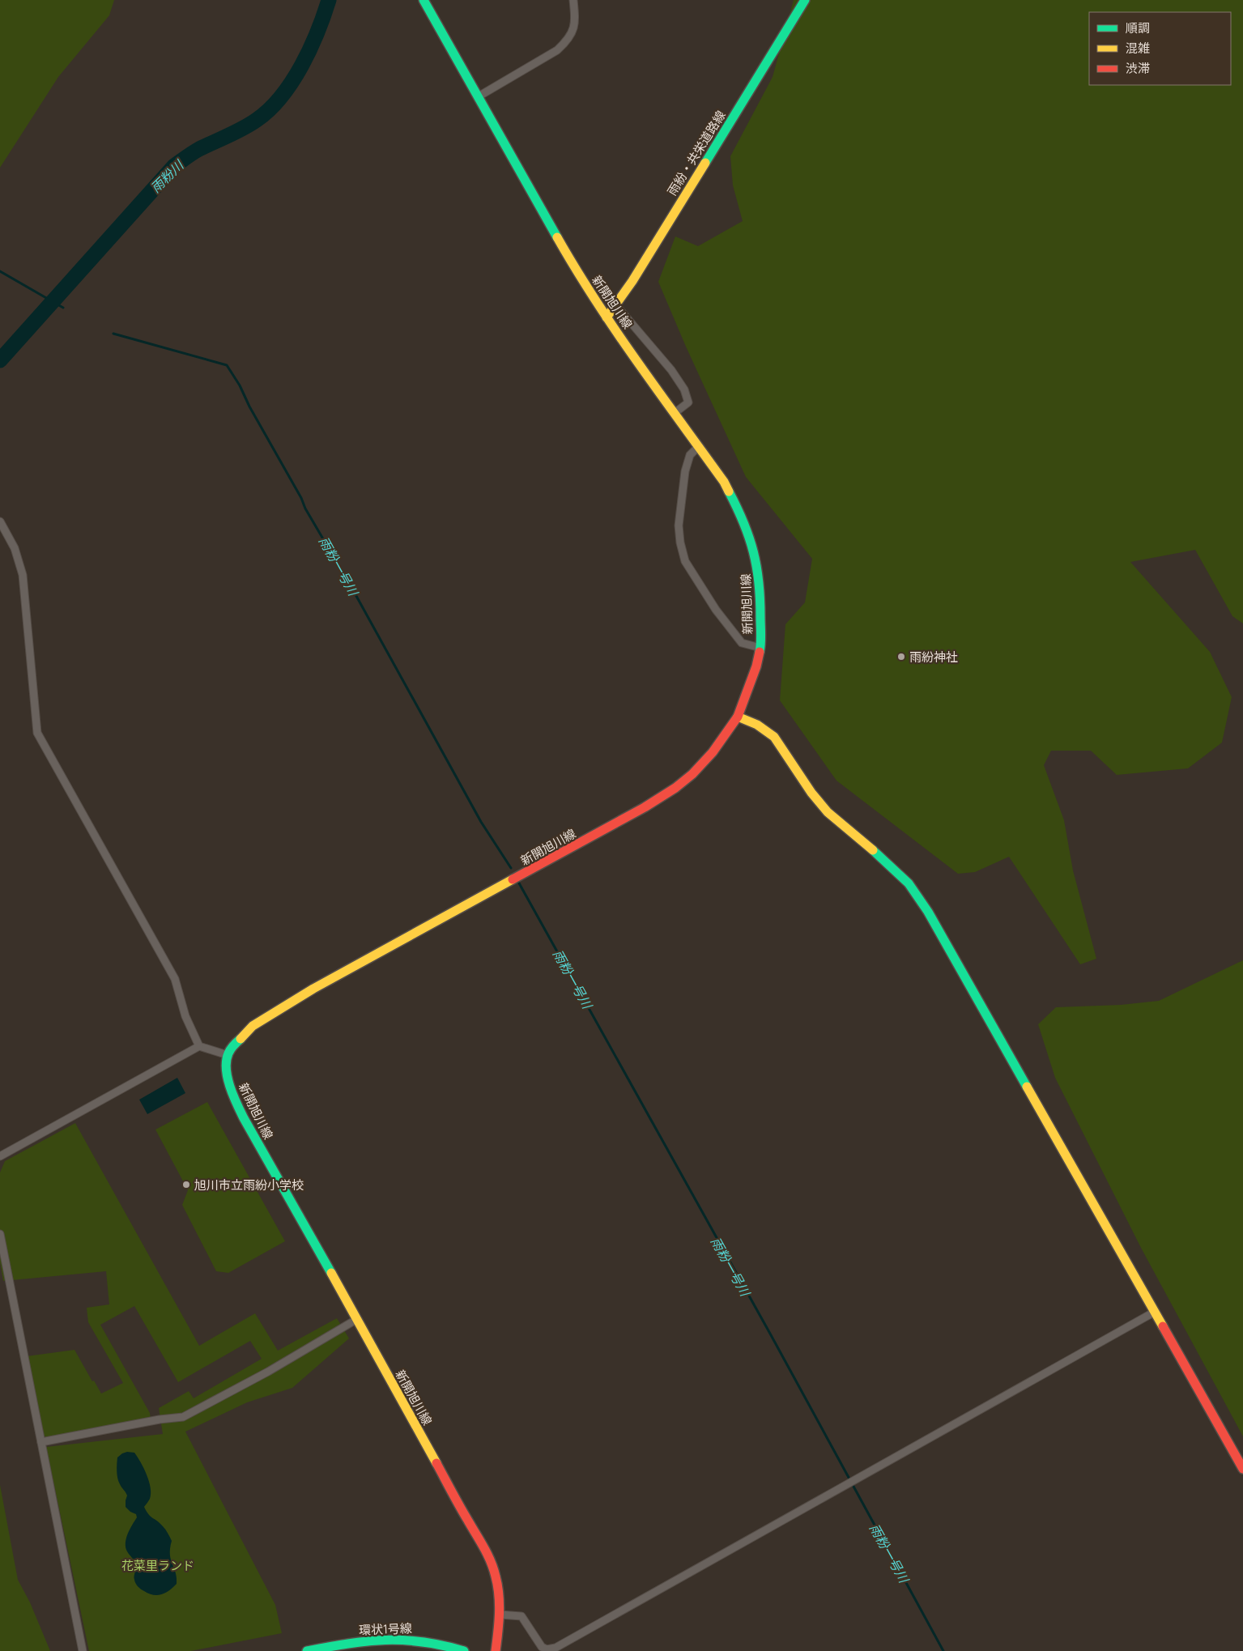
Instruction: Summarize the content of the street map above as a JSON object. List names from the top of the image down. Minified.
{"streets":{"main road":["雨紛・共栄道路線","新開旭川線","環状1号線"]},"crossings":[["雨紛・共栄道路線","新開旭川線"]],"water":["雨粉川","雨粉一号川"],"parks":["花菜里ランド"],"places":["雨紛神社","旭川市立雨紛小学校"],"legend":["順調","混雑","渋滞"]}
